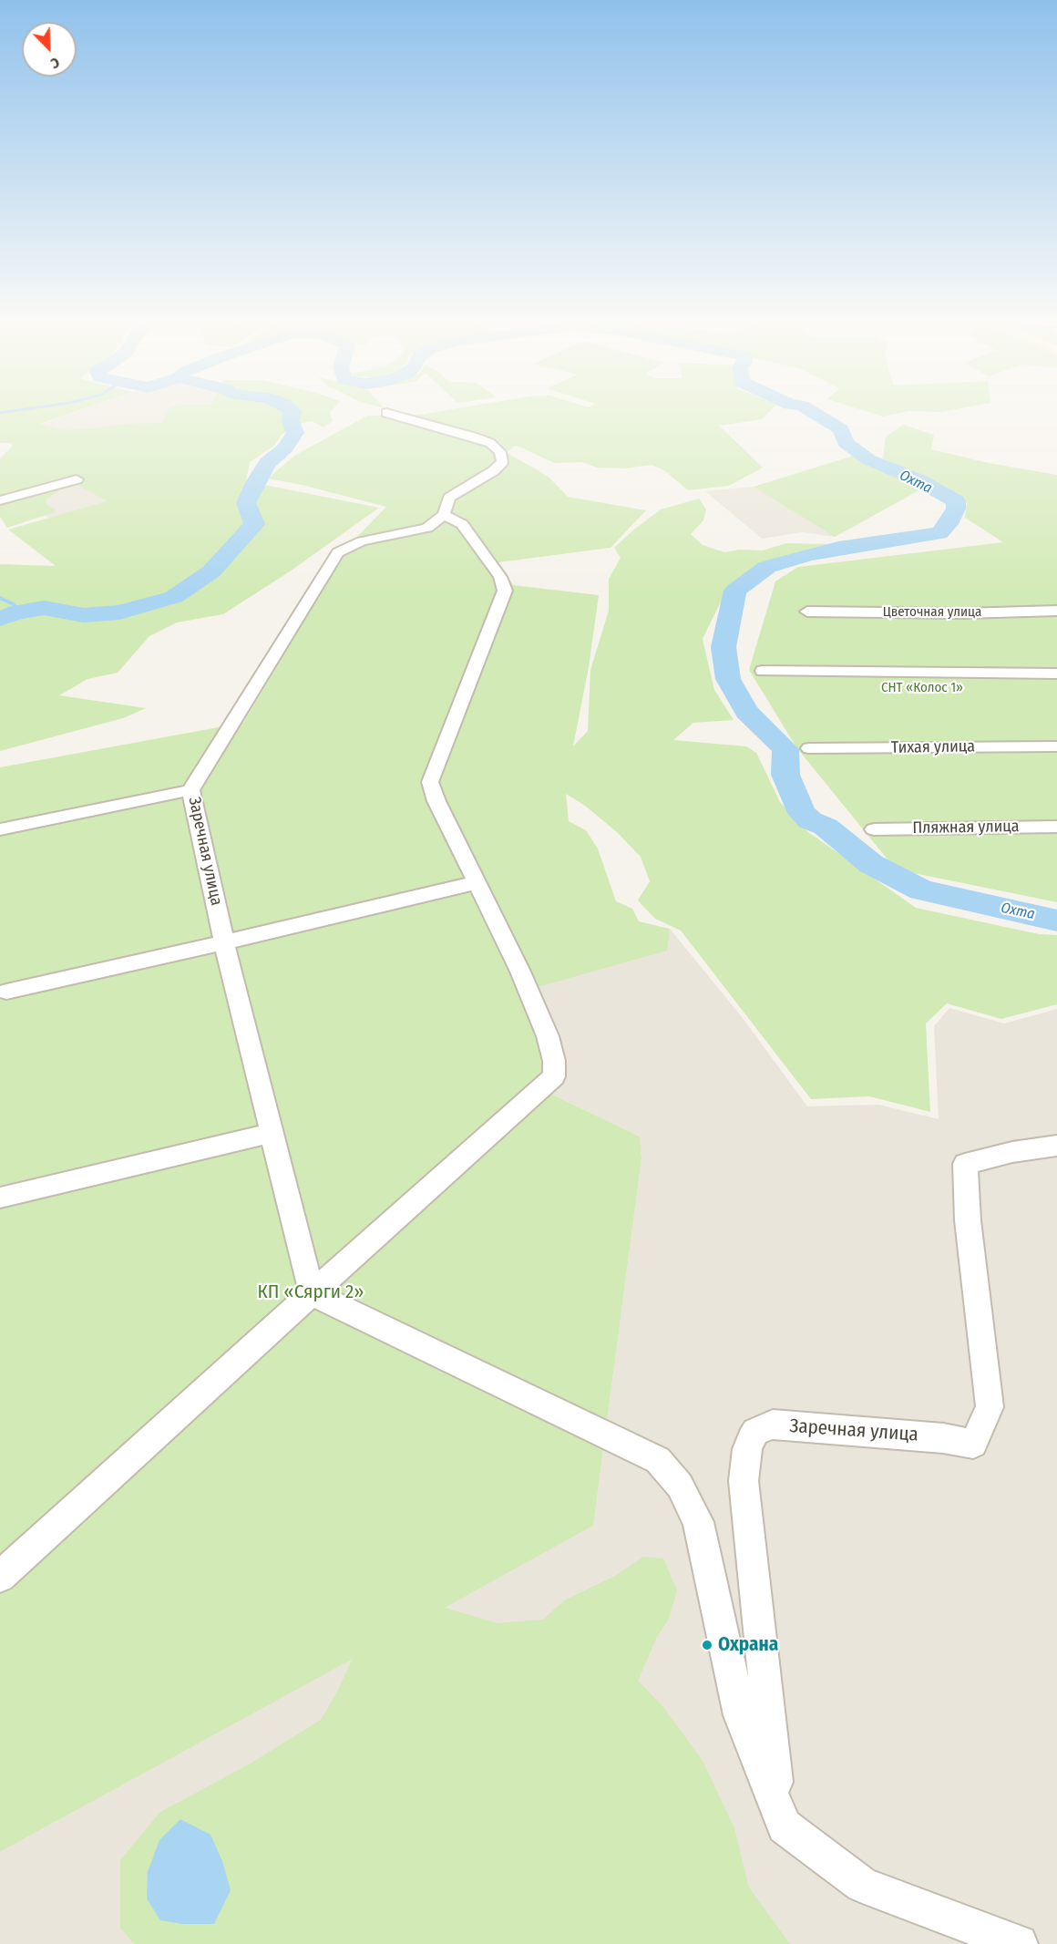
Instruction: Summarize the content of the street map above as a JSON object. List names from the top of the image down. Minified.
{"streets":{"street":["Цветочная улица","Тихая улица","Пляжная улица","Заречная улица"]},"water":["Охта"],"parks":["СНТ «Колос 1»","КП «Сярги 2»"],"places":["Охрана"],"north":"bottom right"}
